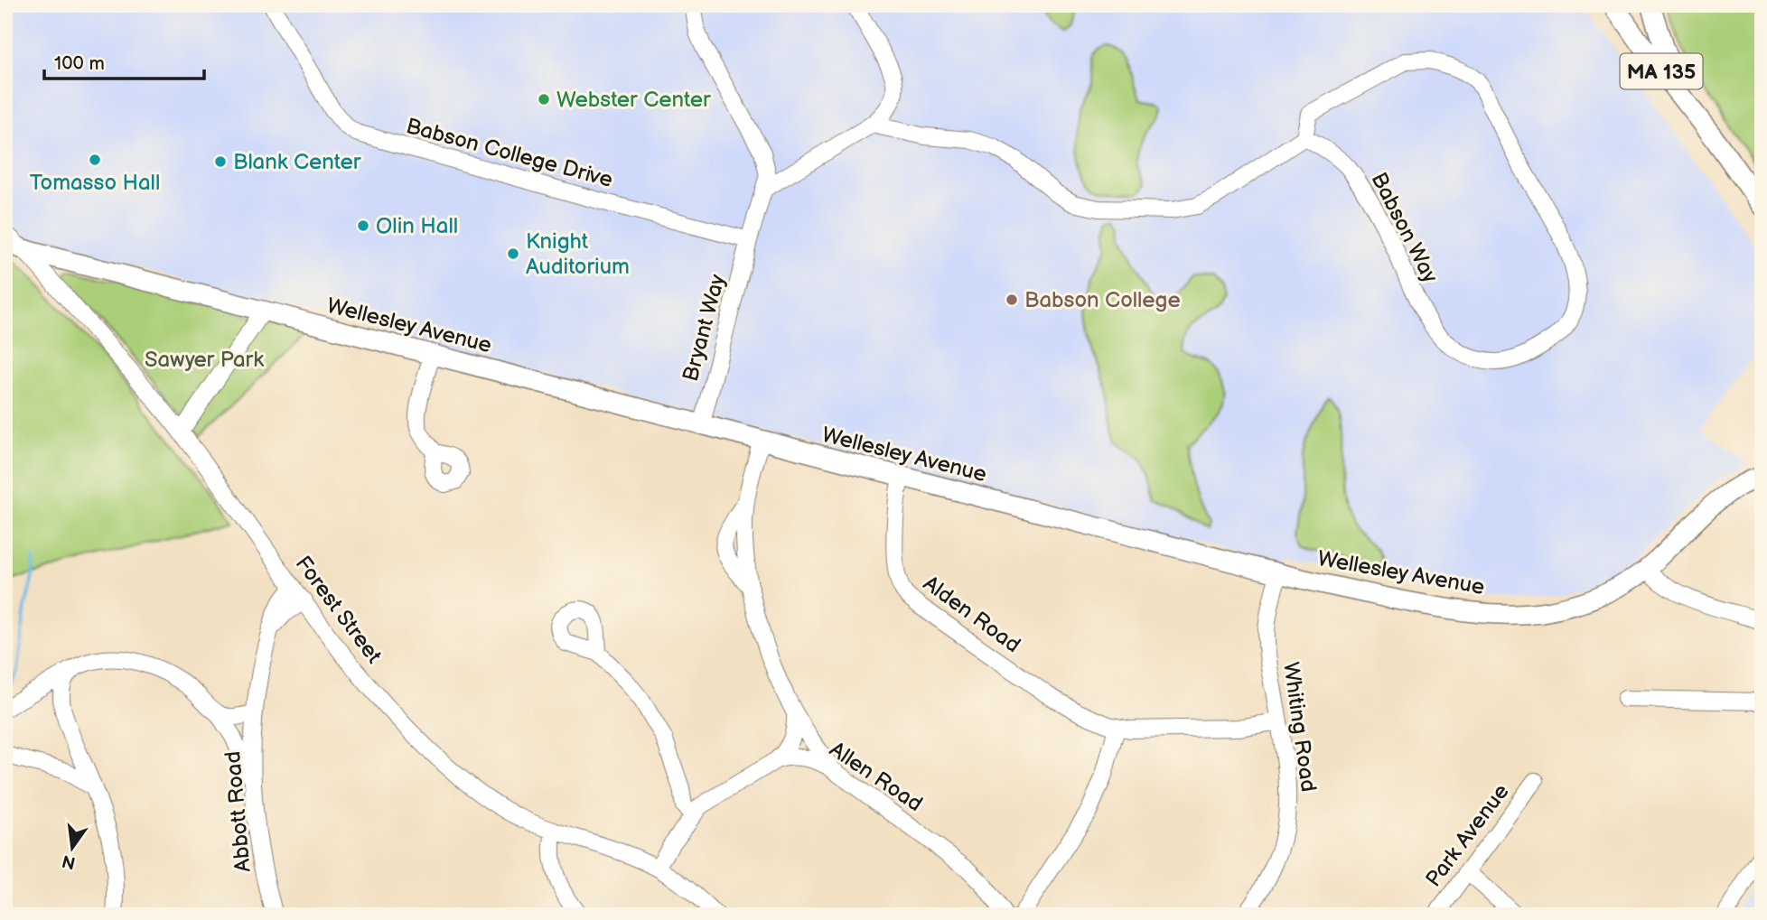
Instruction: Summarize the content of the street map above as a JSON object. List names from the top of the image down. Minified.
{"streets":{"main road":["MA 135","Wellesley Avenue"],"street":["Babson College Drive","Babson Way","Bryant Way","Forest Street","Alden Road","Whiting Road","Allen Road","Abbott Road","Park Avenue"]},"crossings":[["Babson College Drive","Bryant Way"],["Wellesley Avenue","Bryant Way"],["Wellesley Avenue","Forest Street"],["Wellesley Avenue","Alden Road"],["Wellesley Avenue","Whiting Road"],["Forest Street","Allen Road"],["Forest Street","Abbott Road"],["Alden Road","Whiting Road"]],"parks":["Sawyer Park"],"places":["Webster Center","Tomasso Hall","Blank Center","Olin Hall","Knight Auditorium","Babson College"],"scale_bar":"100 m","north":"bottom"}
